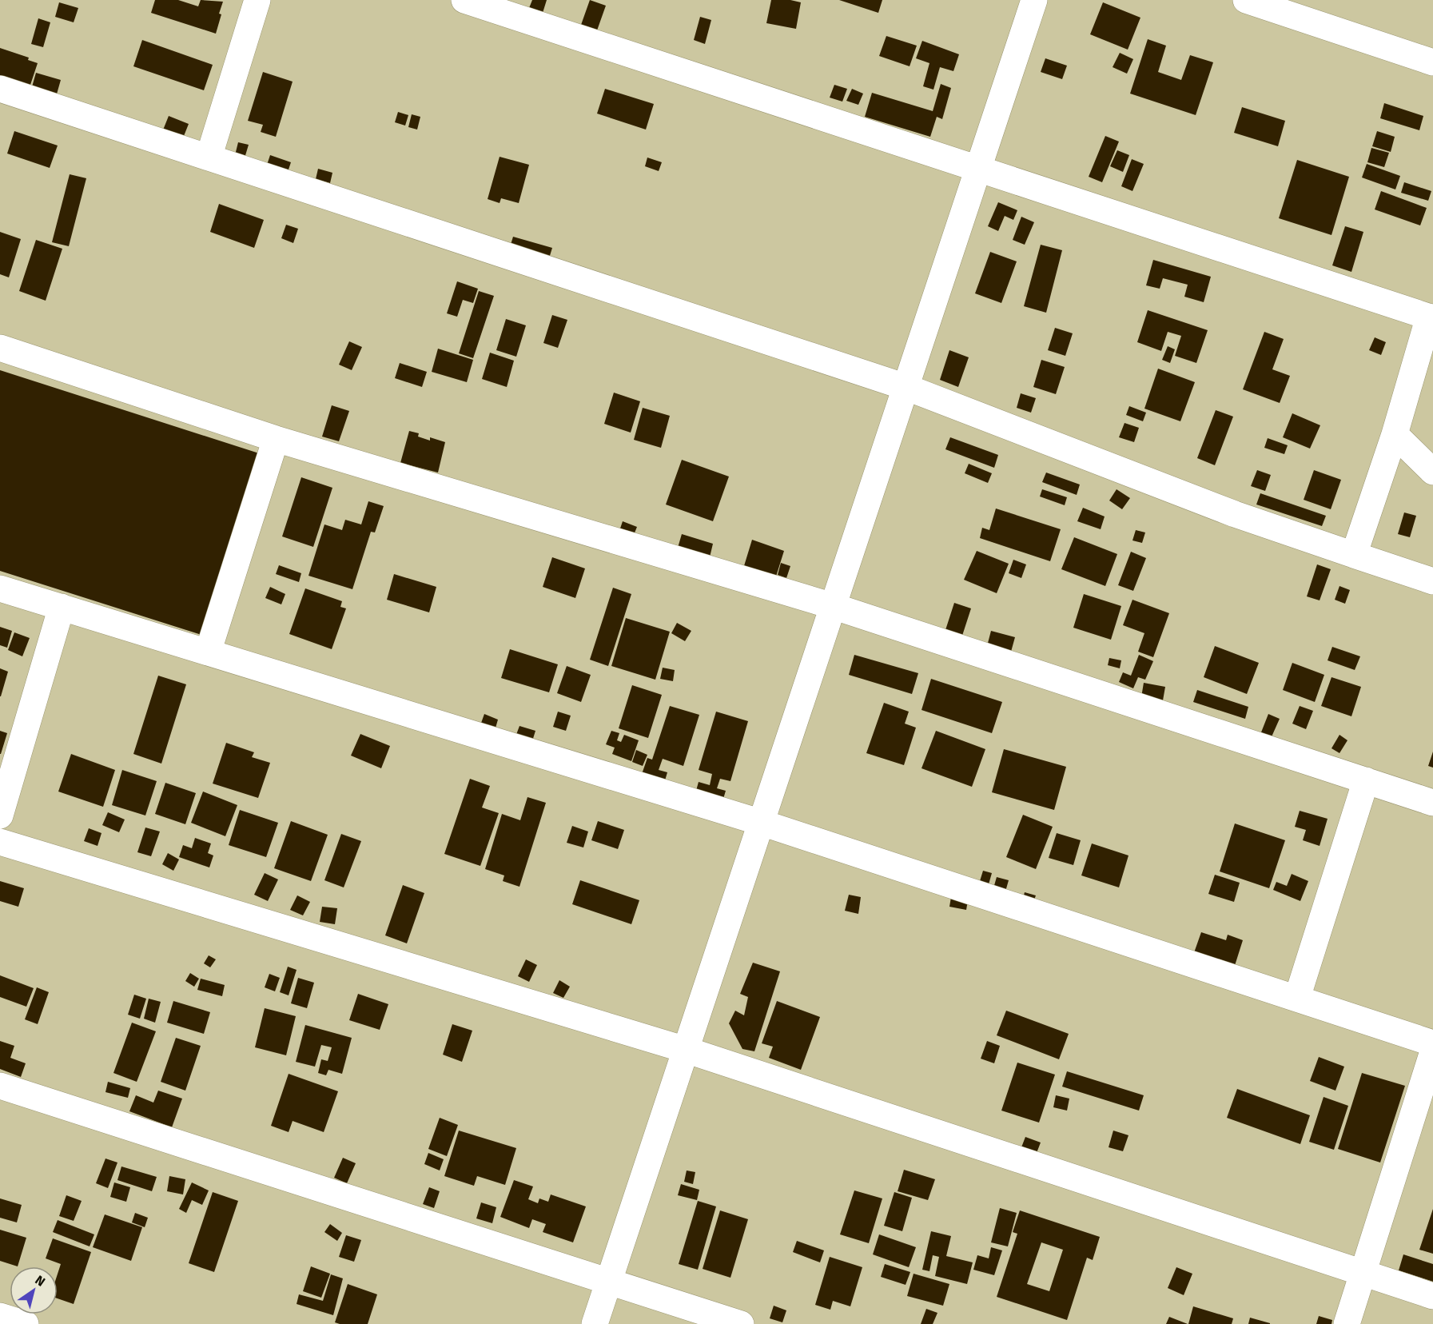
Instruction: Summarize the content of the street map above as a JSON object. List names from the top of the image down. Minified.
{"north":"top right"}
